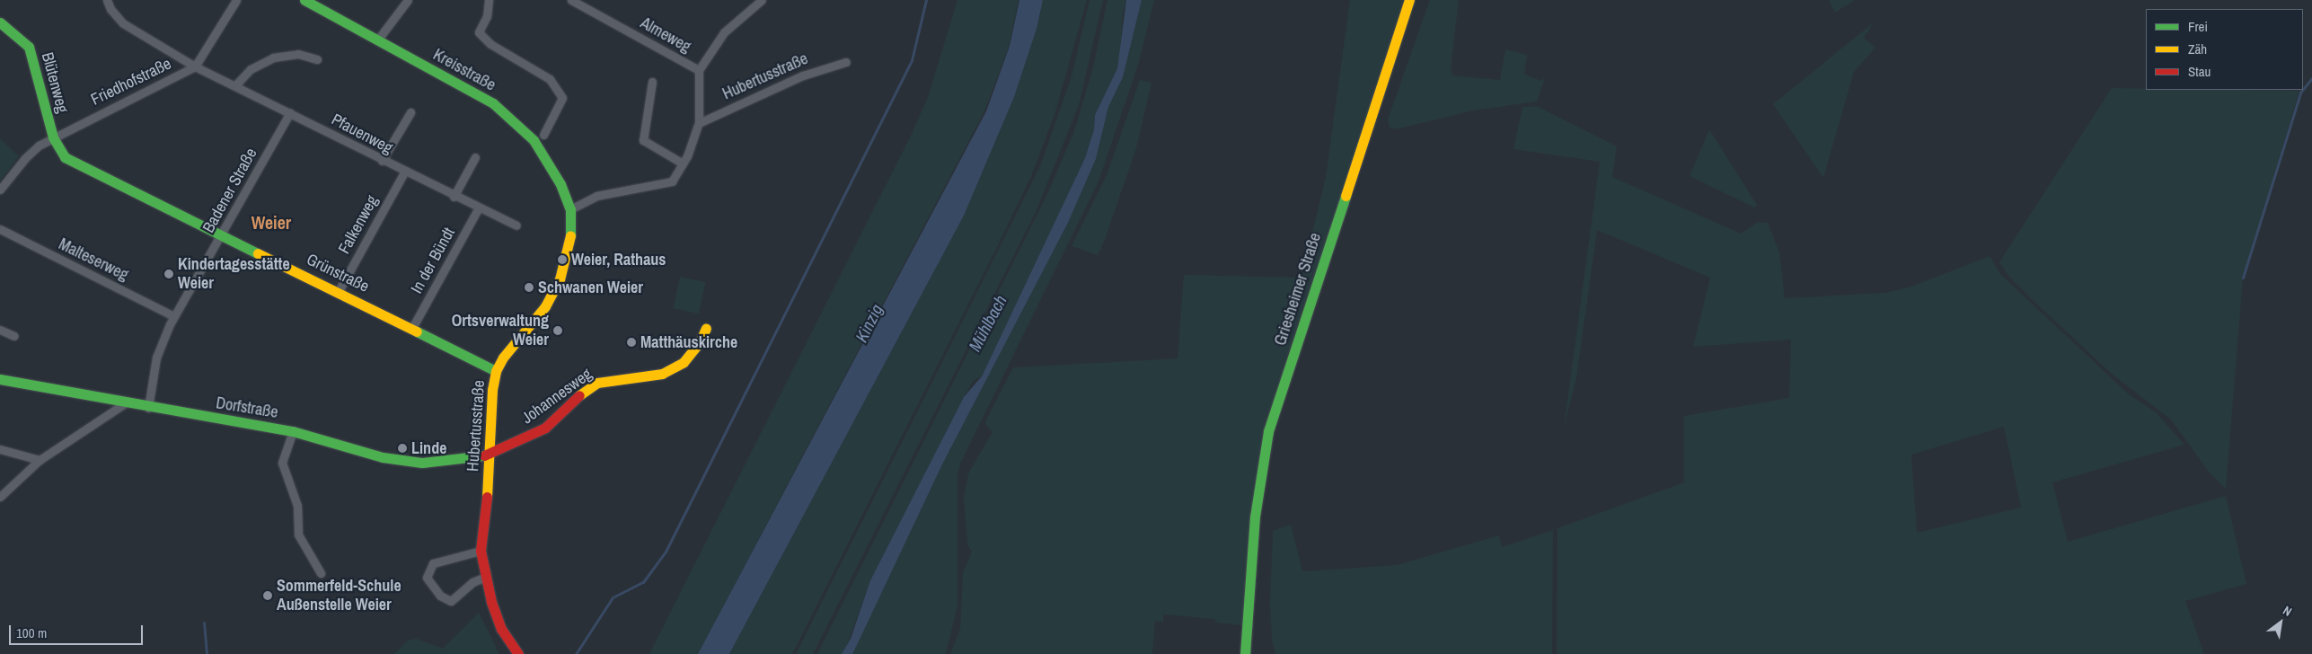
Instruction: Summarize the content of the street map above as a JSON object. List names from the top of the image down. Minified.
{"streets":{"street":["Almeweg","Kreisstraße","Hubertusstraße","Friedhofstraße","Blütenweg","Pfauenweg","Badener Straße","Falkenweg","Malteserweg","In der Bündt","Grünstraße","Griesheimer Straße","Johannesweg","Dorfstraße"]},"crossings":[["Almeweg","Hubertusstraße"],["Kreisstraße","Hubertusstraße"],["Hubertusstraße","Grünstraße"],["Hubertusstraße","Johannesweg"],["Hubertusstraße","Dorfstraße"],["Friedhofstraße","Blütenweg"],["Friedhofstraße","Pfauenweg"],["Friedhofstraße","Grünstraße"],["Blütenweg","Grünstraße"],["Pfauenweg","Badener Straße"],["Pfauenweg","Falkenweg"],["Pfauenweg","In der Bündt"],["Badener Straße","Malteserweg"],["Badener Straße","Grünstraße"],["Badener Straße","Dorfstraße"],["Falkenweg","Grünstraße"],["In der Bündt","Grünstraße"],["Johannesweg","Dorfstraße"]],"districts":["Weier"],"water":["Kinzig","Mühlbach"],"places":["Weier, Rathaus","Kindertagesstätte Weier","Schwanen Weier","Ortsverwaltung Weier","Matthäuskirche","Linde","Sommerfeld-Schule Außenstelle Weier"],"legend":["Frei","Zäh","Stau"],"scale_bar":"100 m","north":"top right"}
